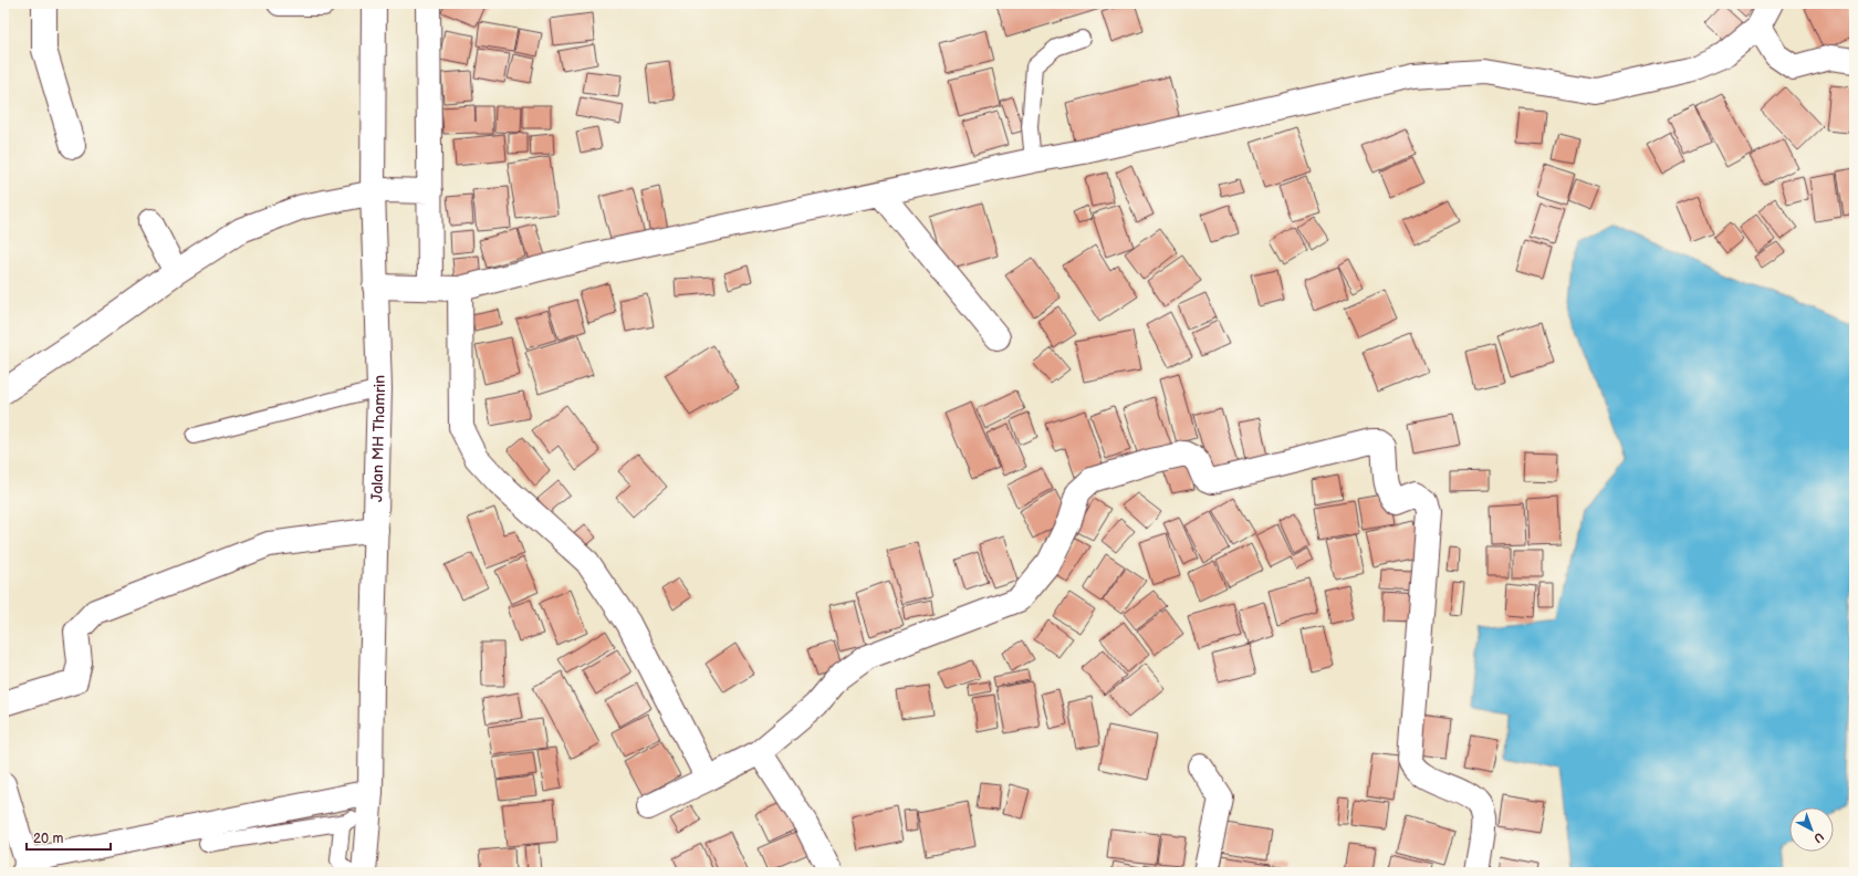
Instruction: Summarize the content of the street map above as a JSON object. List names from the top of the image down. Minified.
{"streets":{"street":["Jalan MH Thamrin"]},"scale_bar":"20 m","north":"bottom right"}
